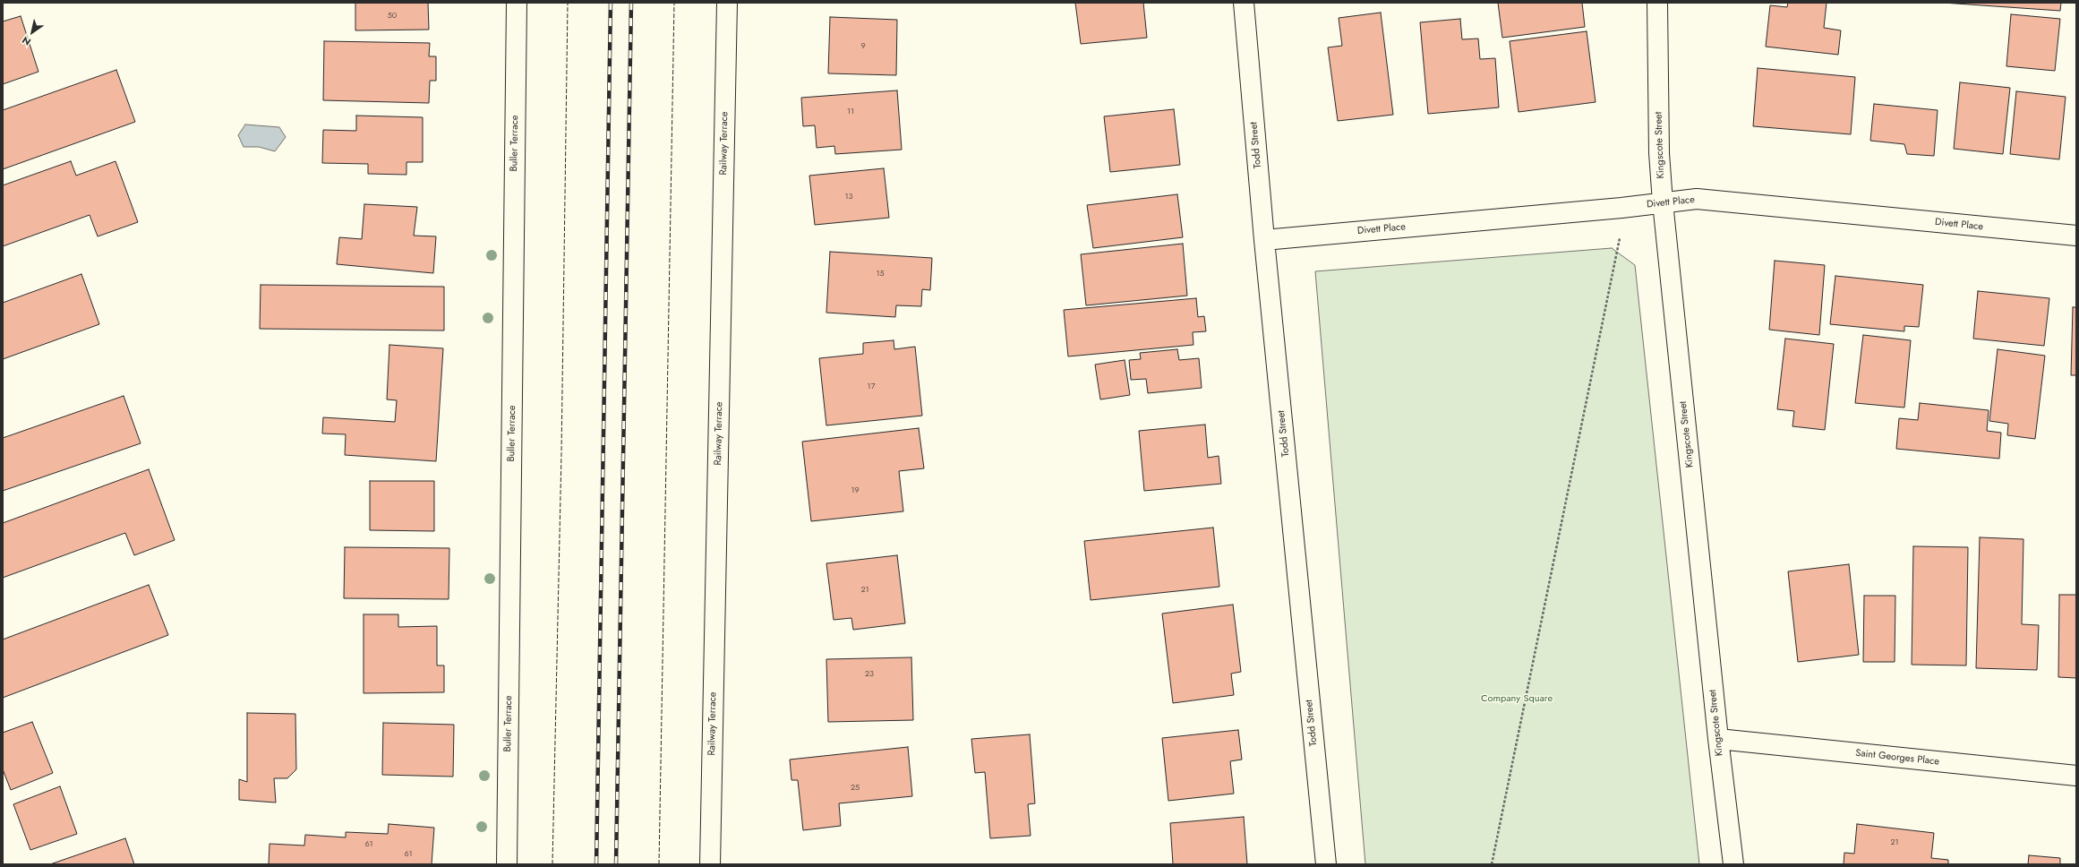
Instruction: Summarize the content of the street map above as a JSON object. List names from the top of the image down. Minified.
{"streets":{"street":["Buller Terrace","Railway Terrace","Todd Street","Kingscote Street","Divett Place","Saint Georges Place"]},"crossings":[["Todd Street","Divett Place"],["Kingscote Street","Divett Place"],["Kingscote Street","Saint Georges Place"]],"parks":["Company Square"],"house_numbers":["50","9","11","13","15","17","19","21","23","25","21","61","61"],"north":"bottom left"}
